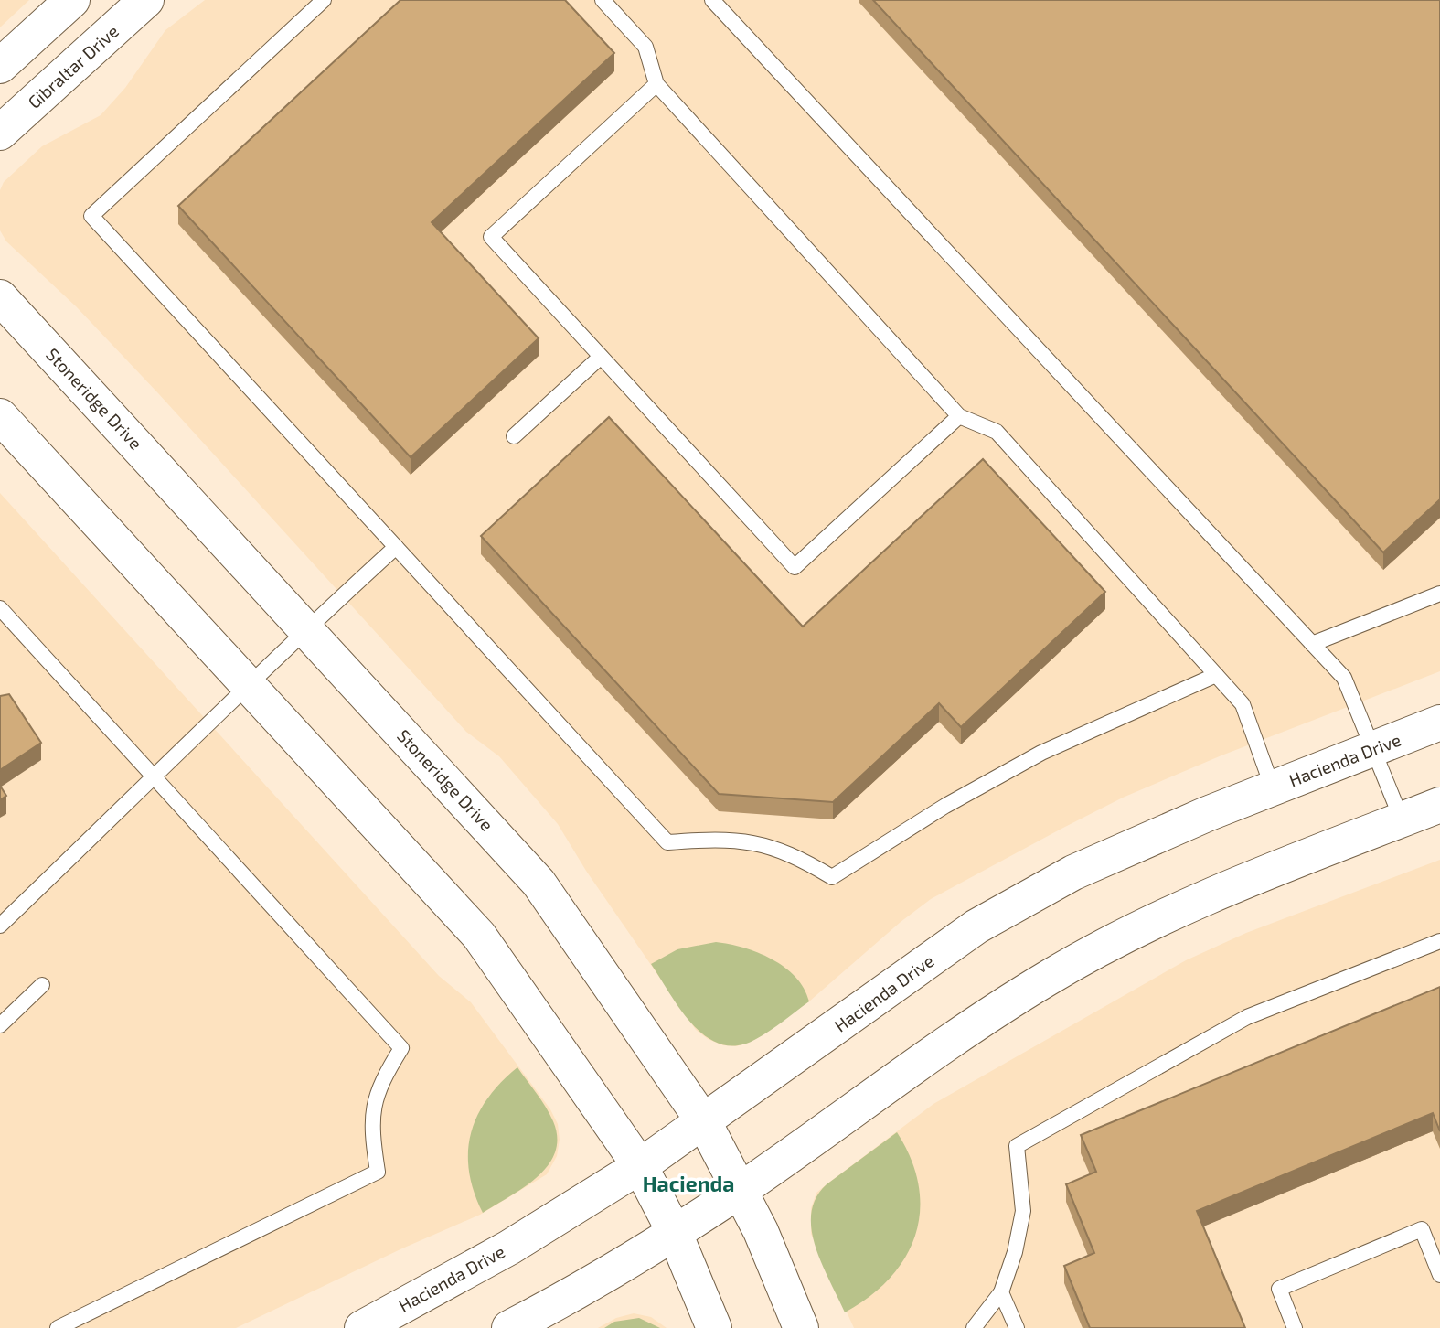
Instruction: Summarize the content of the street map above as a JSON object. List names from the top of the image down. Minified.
{"streets":{"main road":["Gibraltar Drive","Stoneridge Drive","Hacienda Drive"]},"crossings":[["Stoneridge Drive","Hacienda Drive"]],"districts":["Hacienda"]}
